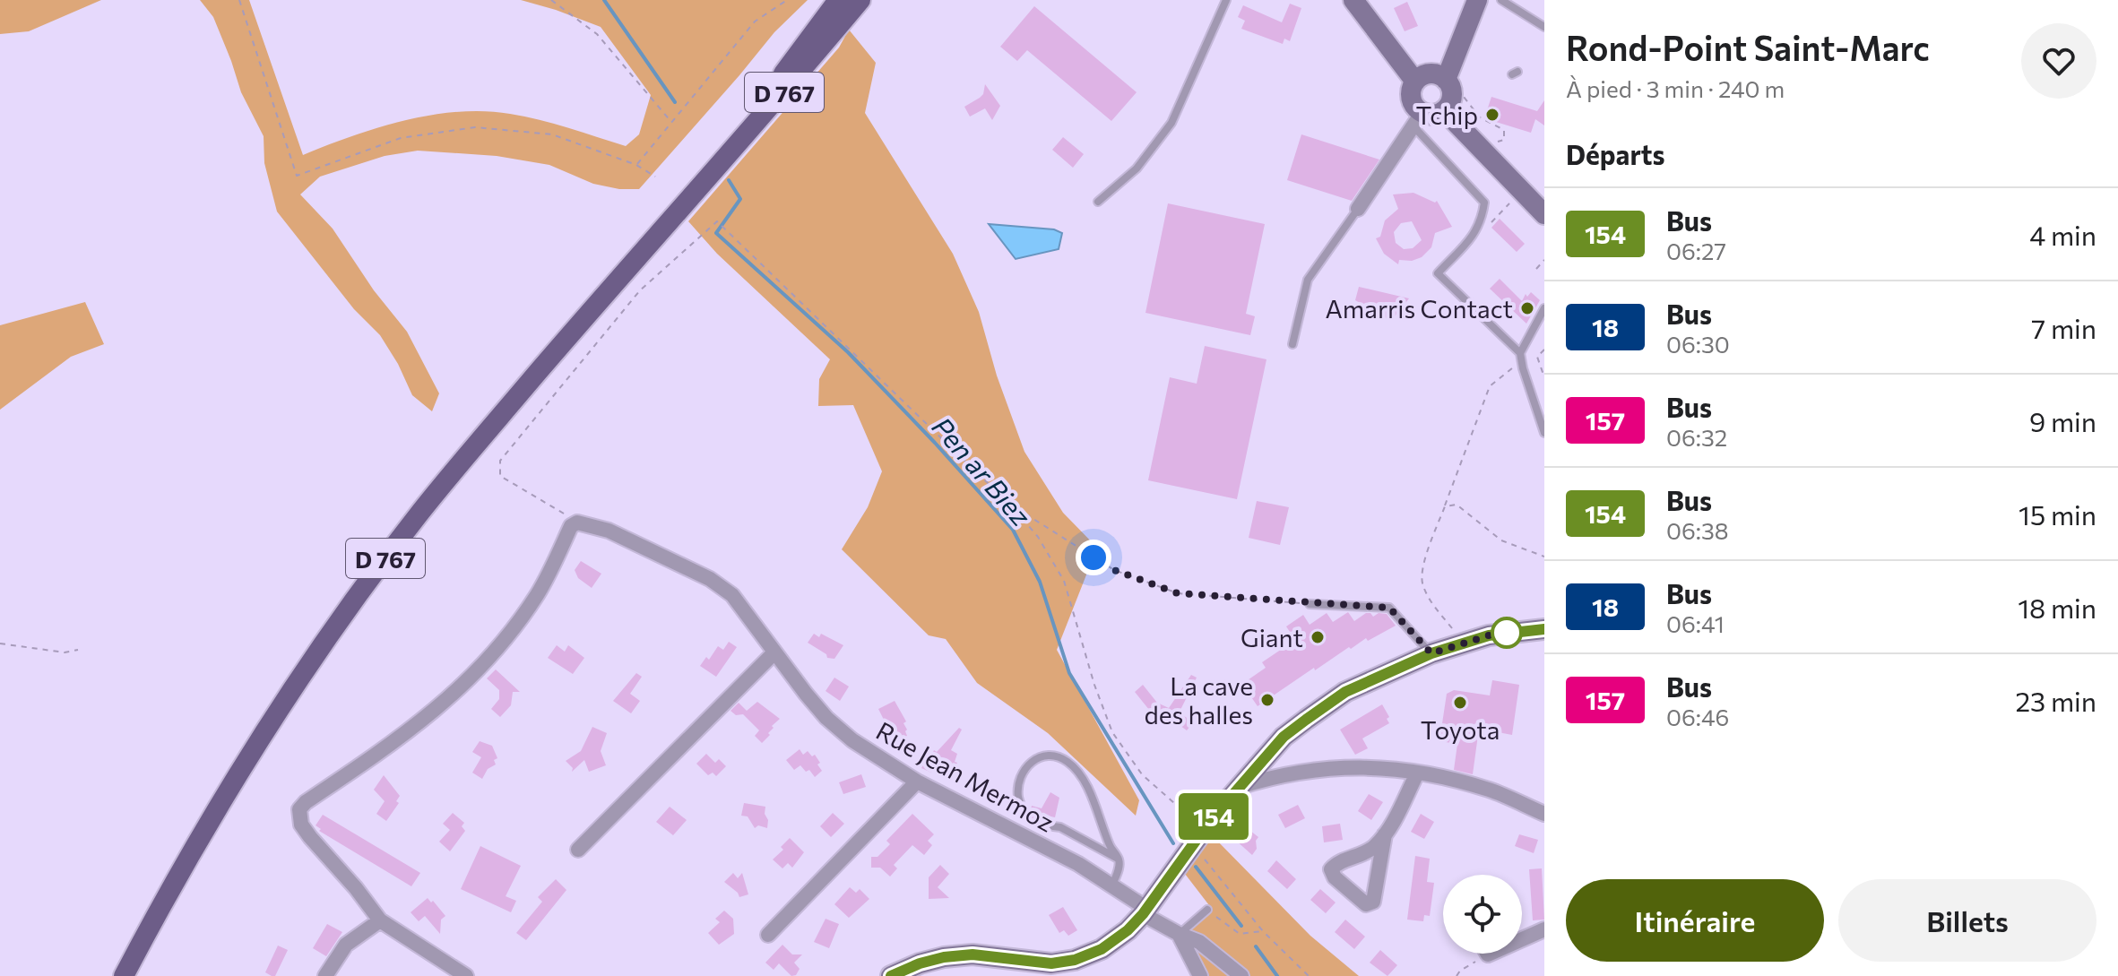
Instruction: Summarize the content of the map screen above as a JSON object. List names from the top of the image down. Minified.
{"streets":{"main road":["D 767"],"street":["Rue Jean Mermoz"]},"water":["Pen ar Biez"],"places":["Tchip","Amarris Contact","Giant","La cave des halles","Toyota"],"lines":["bus line 154"],"page":{"on_map":"154","heading":[["Rond-Point Saint-Marc","À pied · 3 min · 240 m"],"Départs"],"list":[{"mark":"154","name":"Bus","note":"06:27","value":"4 min"},{"mark":"18","name":"Bus","note":"06:30","value":"7 min"},{"mark":"157","name":"Bus","note":"06:32","value":"9 min"},{"mark":"154","name":"Bus","note":"06:38","value":"15 min"},{"mark":"18","name":"Bus","note":"06:41","value":"18 min"},{"mark":"157","name":"Bus","note":"06:46","value":"23 min"}],"buttons":["Itinéraire","Billets"]}}
